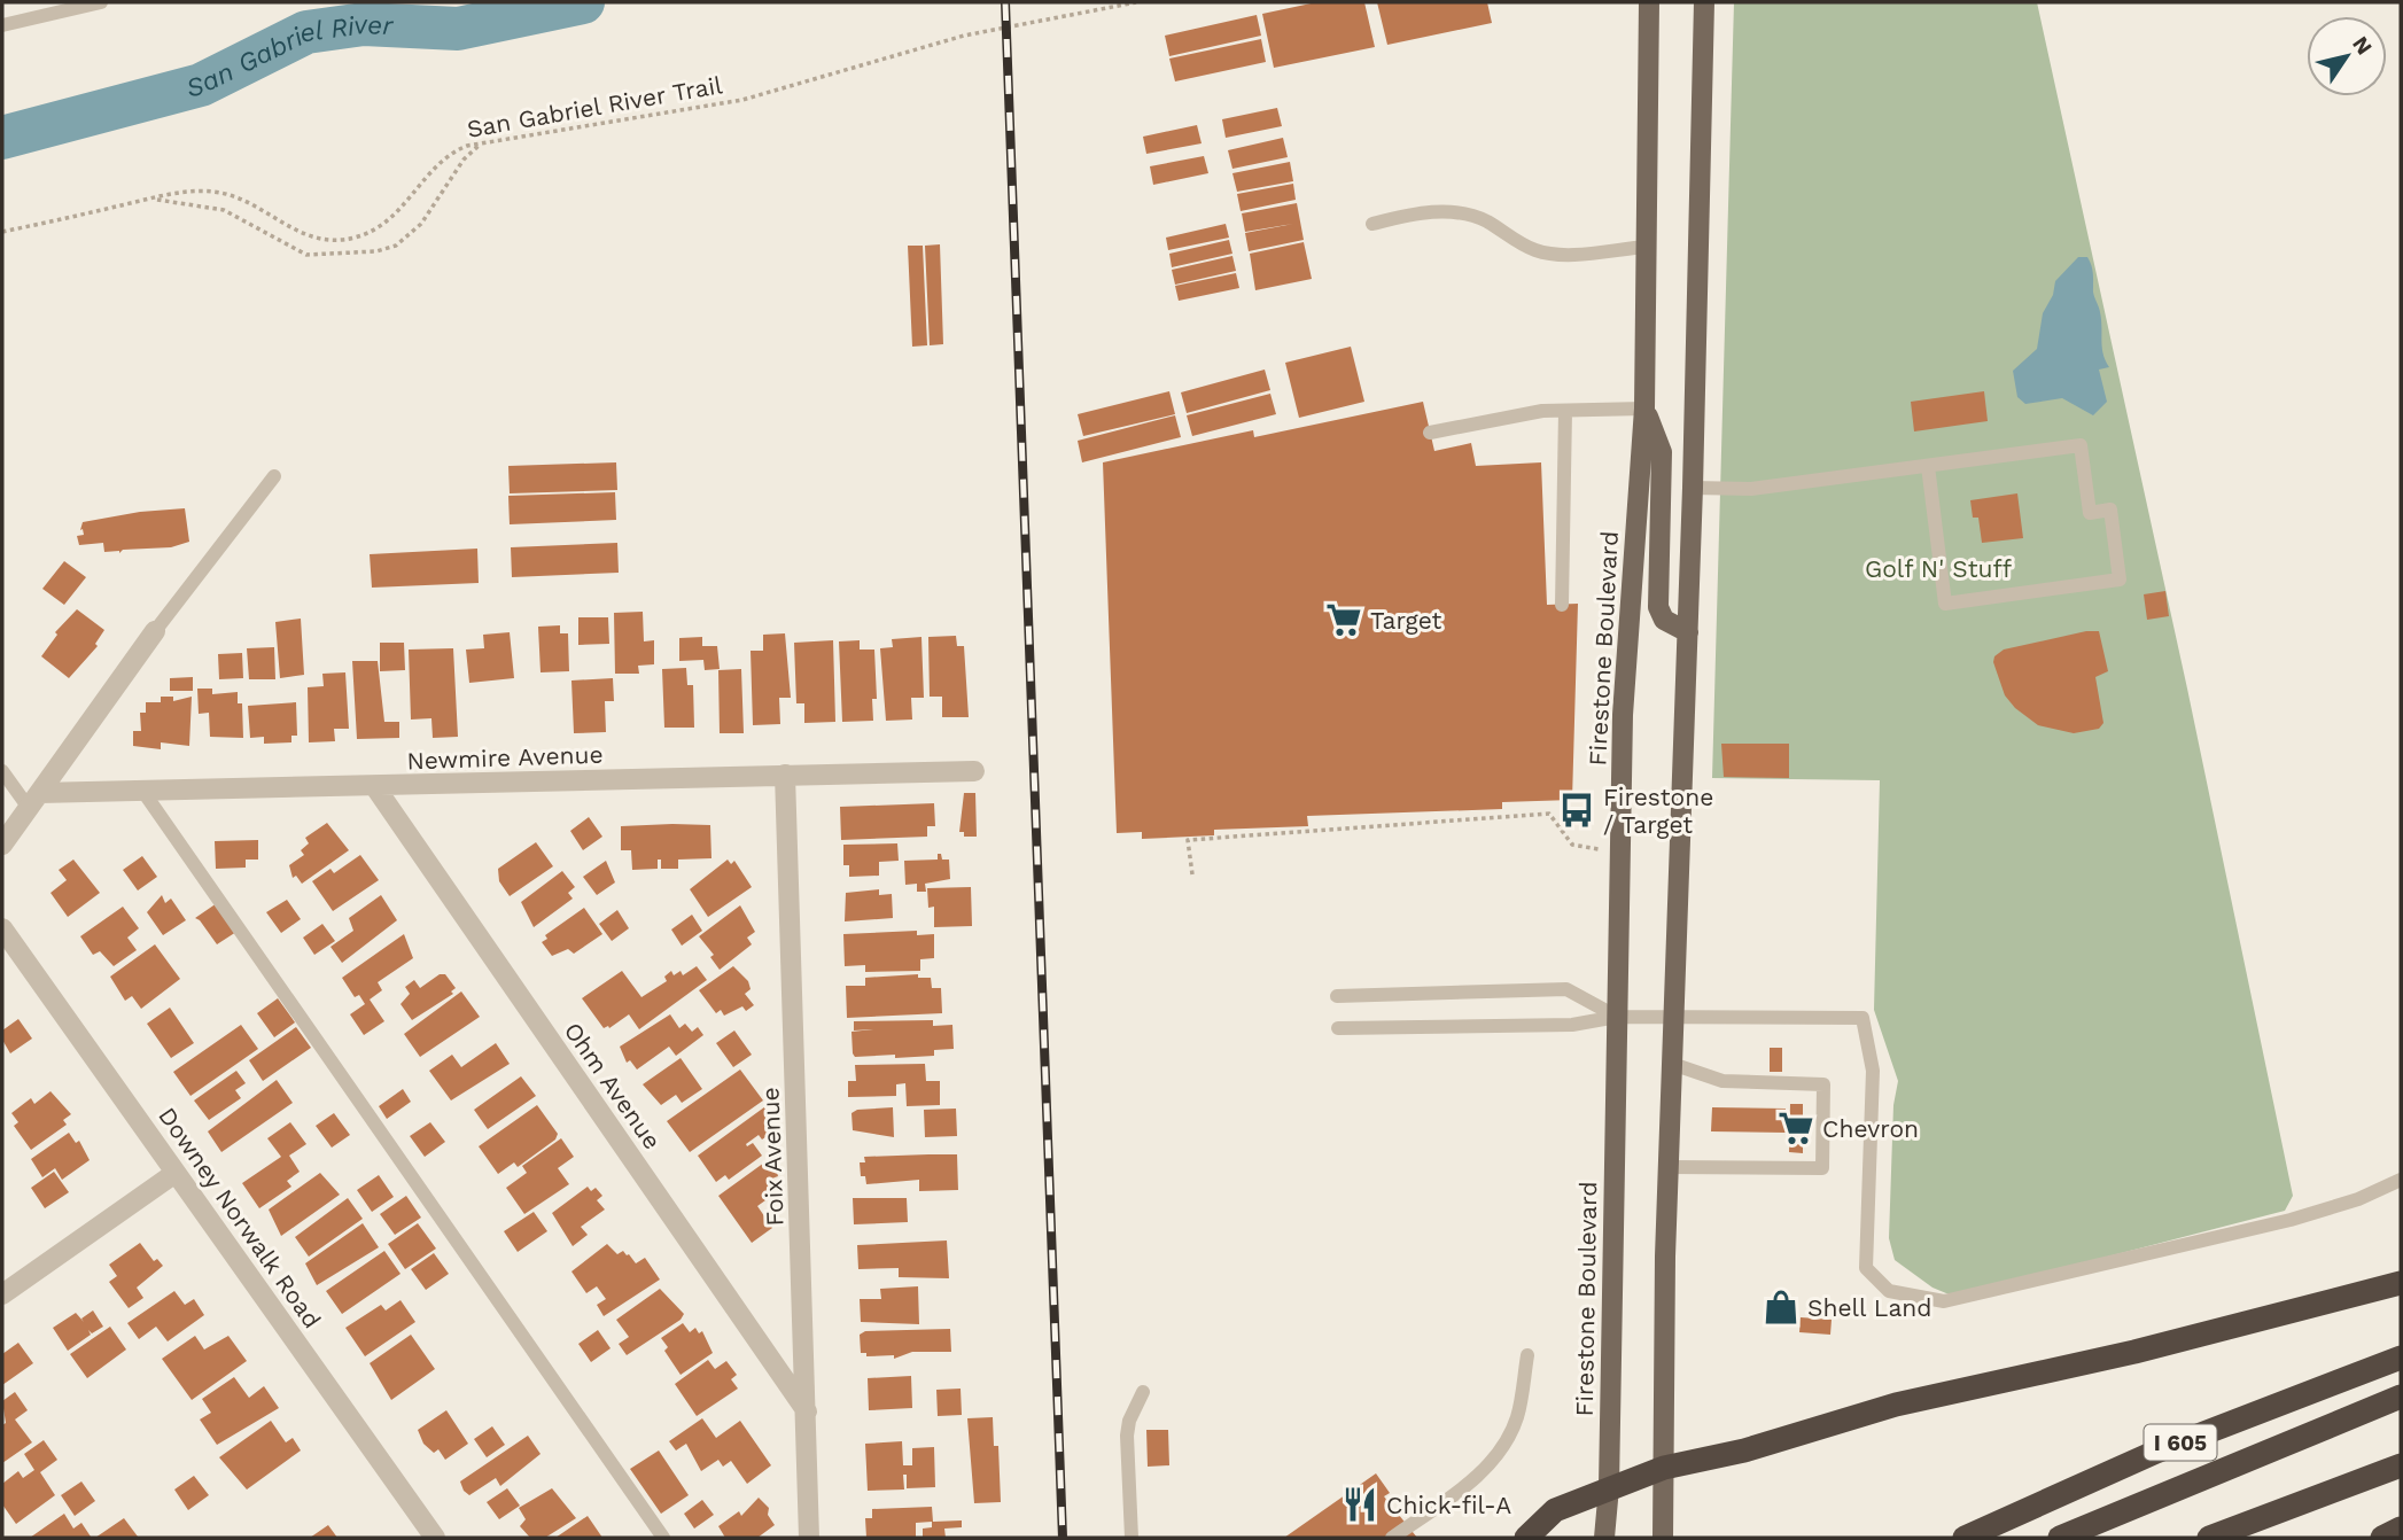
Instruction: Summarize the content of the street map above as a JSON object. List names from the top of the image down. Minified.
{"streets":{"highway":["I 605"],"main road":["Firestone Boulevard"],"street":["Newmire Avenue","Ohm Avenue","Foix Avenue","Downey Norwalk Road"],"path":["San Gabriel River Trail"]},"crossings":[["Newmire Avenue","Ohm Avenue"],["Newmire Avenue","Foix Avenue"],["Ohm Avenue","Foix Avenue"]],"water":["San Gabriel River"],"parks":["Golf N' Stuff"],"places":{"supermarket":["Target","Chevron"],"bus stop":["Firestone / Target"],"shop":["Shell Land"],"restaurant":["Chick-fil-A"]},"north":"top right"}
